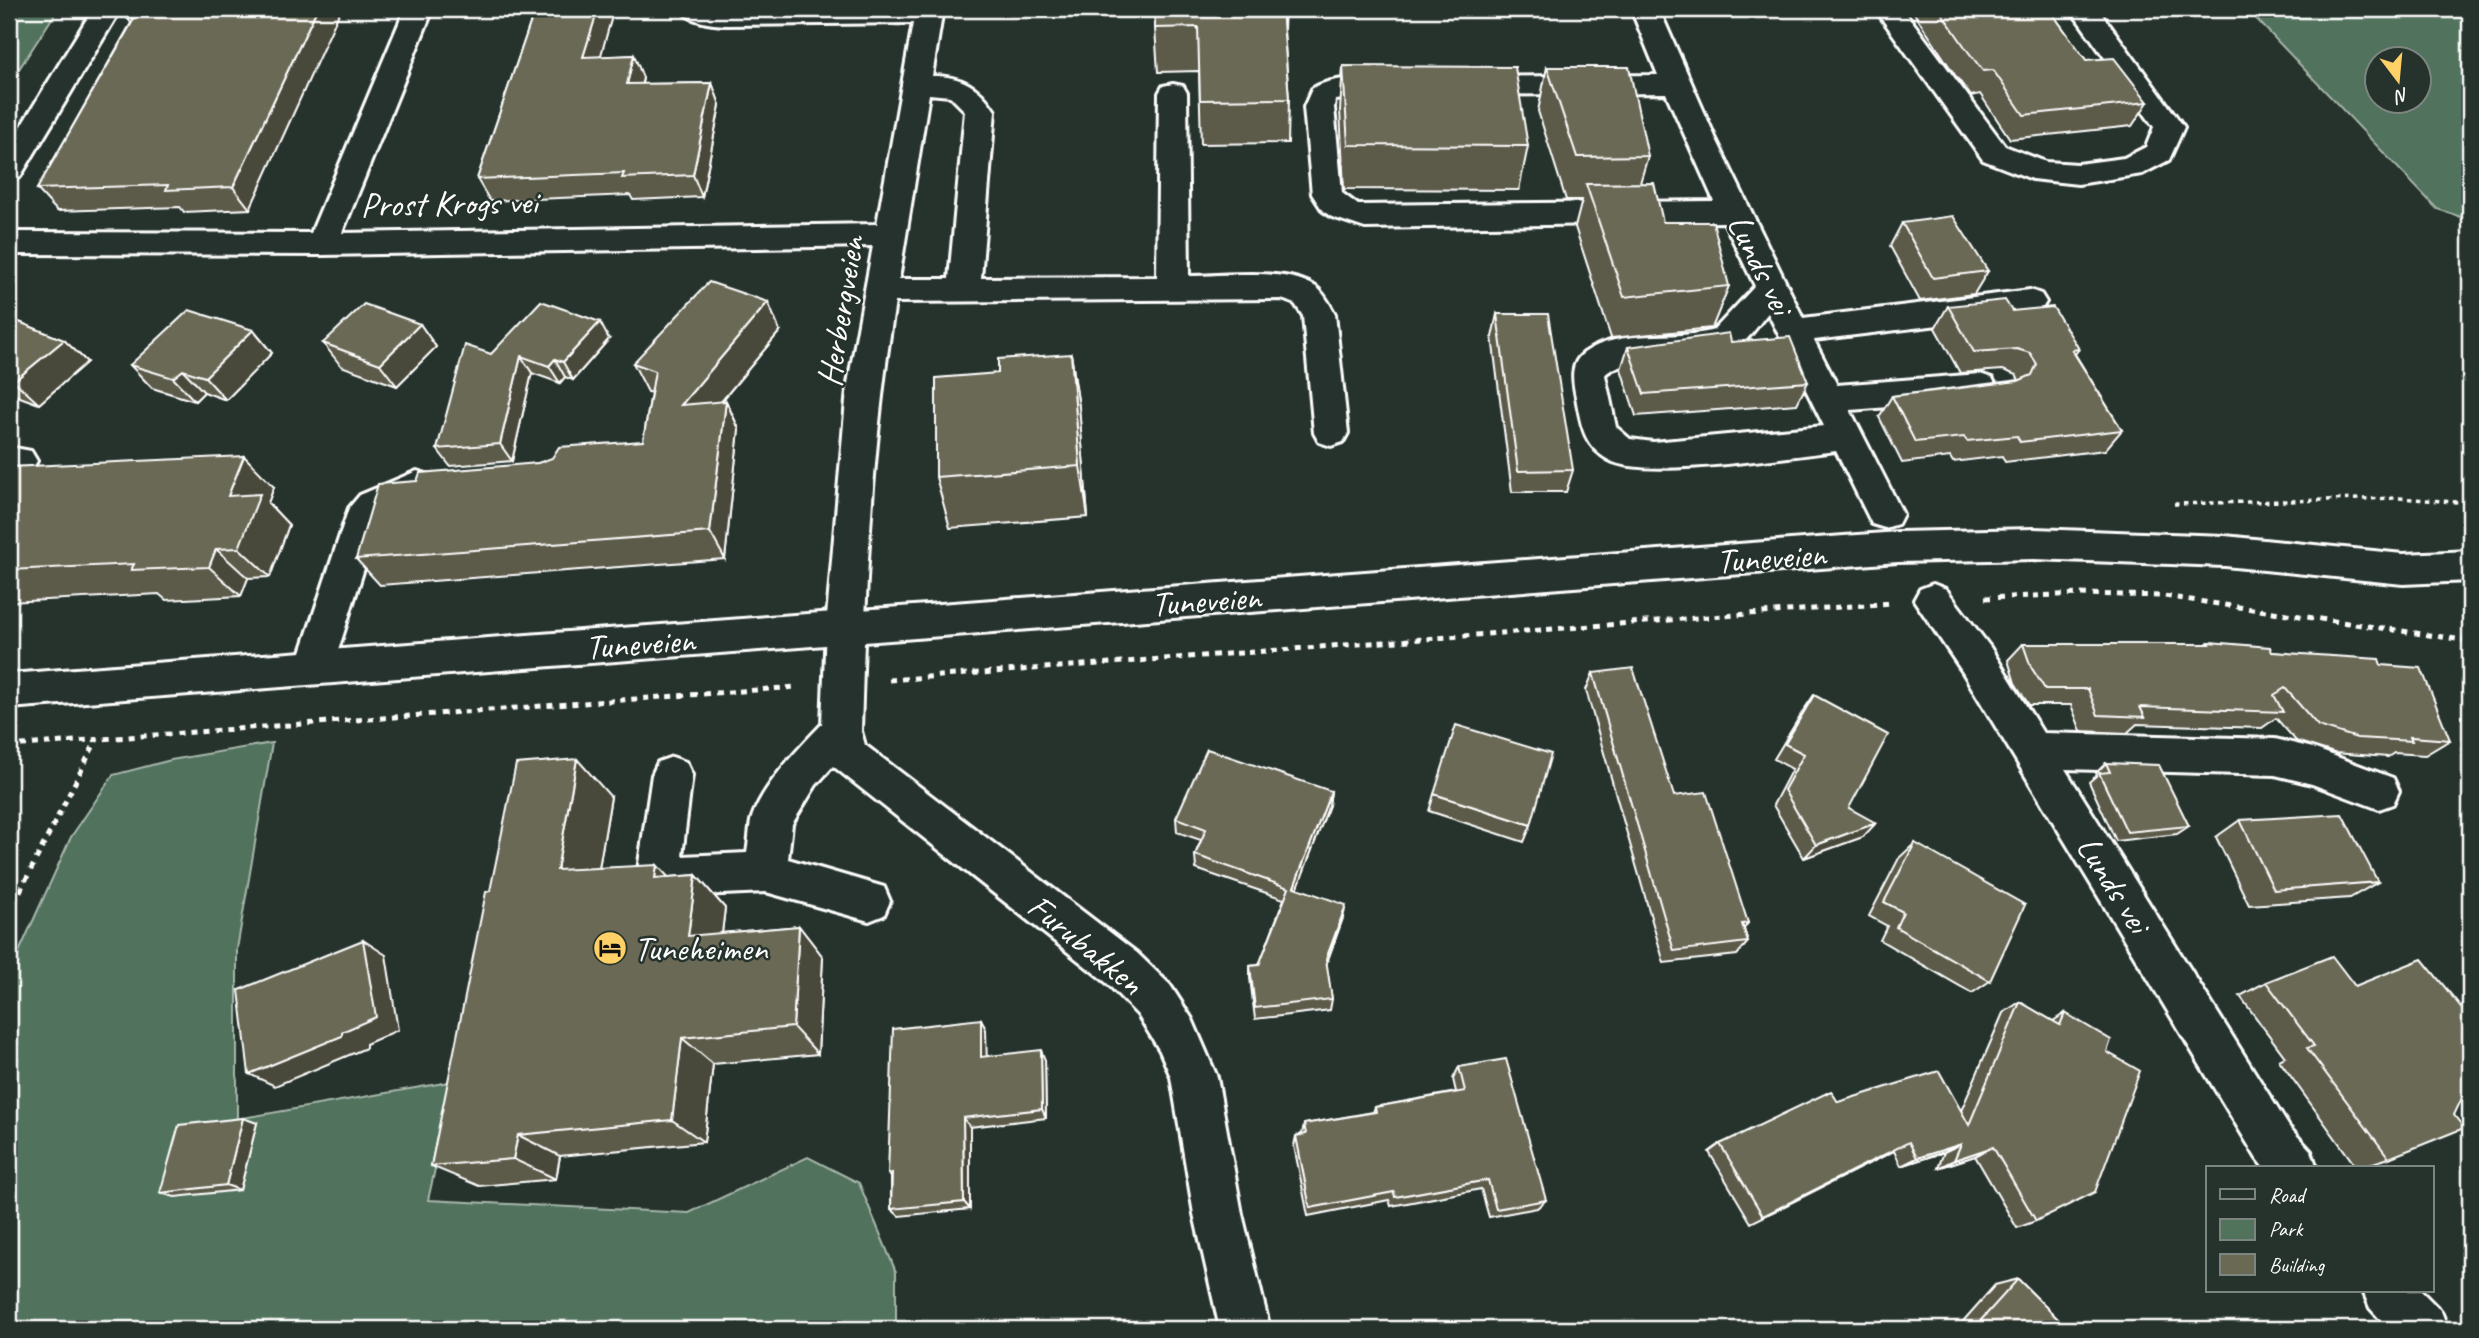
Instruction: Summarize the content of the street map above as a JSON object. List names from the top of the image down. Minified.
{"streets":{"street":["Prost Krogs vei","Lunds vei","Herbergveien","Tuneveien","Furubakken"]},"crossings":[["Prost Krogs vei","Herbergveien"],["Herbergveien","Tuneveien"],["Herbergveien","Furubakken"],["Tuneveien","Furubakken"]],"places":{"hotel":["Tuneheimen"]},"legend":["Road","Park","Building"],"north":"bottom"}
